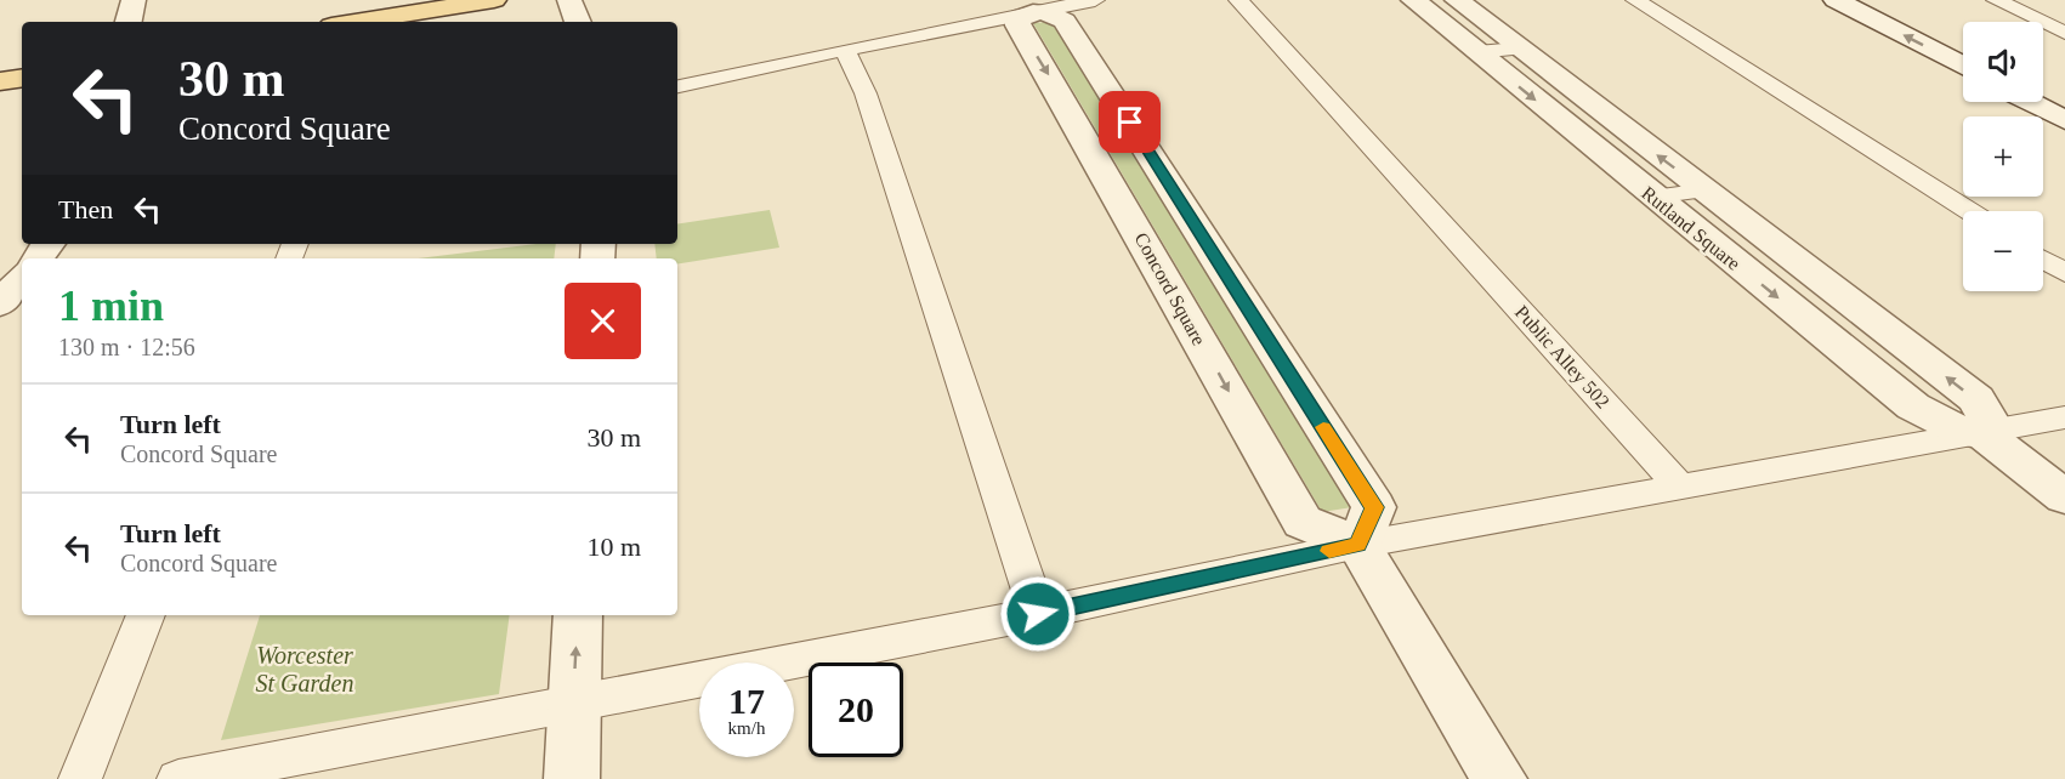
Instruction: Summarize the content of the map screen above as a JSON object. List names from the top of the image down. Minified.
{"streets":{"street":["Rutland Square","Concord Square"],"lane":["Public Alley 502"]},"parks":["Worcester St Garden"],"page":{"map_buttons":["+","−"],"turn":["30 m","Concord Square"],"then":"Then","heading":["1 min","130 m · 12:56"],"list":[{"name":"Turn left","note":"Concord Square","value":"30 m"},{"name":"Turn left","note":"Concord Square","value":"10 m"}],"speed":"17 km/h","limit":"20"}}
